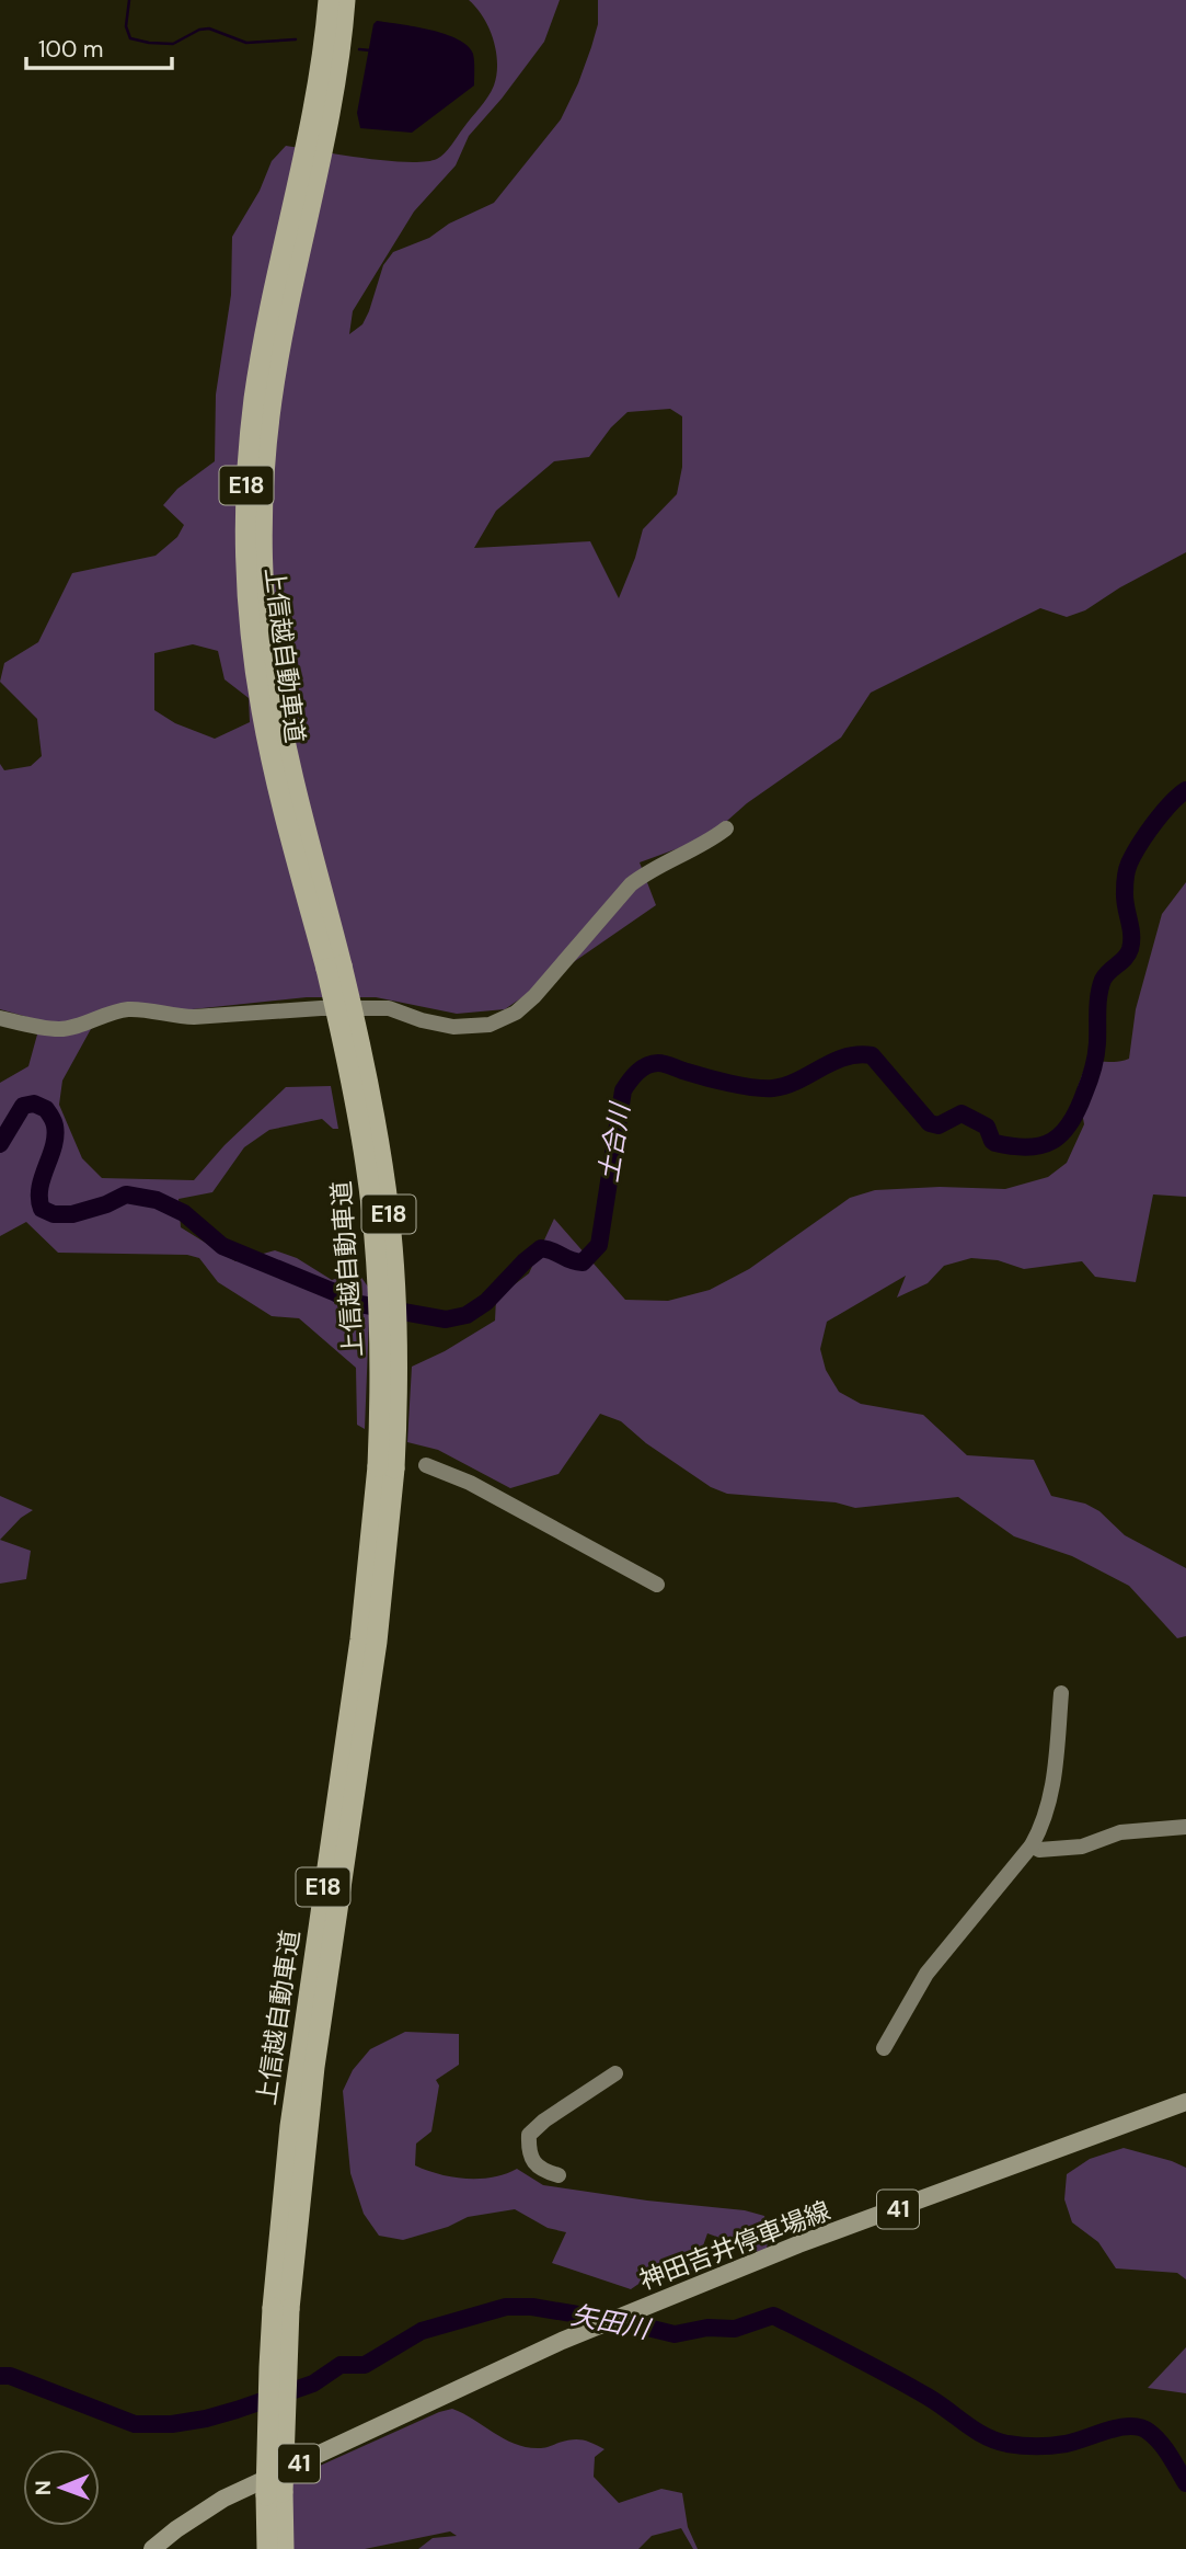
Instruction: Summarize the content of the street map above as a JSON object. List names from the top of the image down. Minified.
{"streets":{"highway":["E18","上信越自動車道"],"main road":["41","神田吉井停車場線"]},"water":["土合川","矢田川"],"scale_bar":"100 m","north":"left"}
